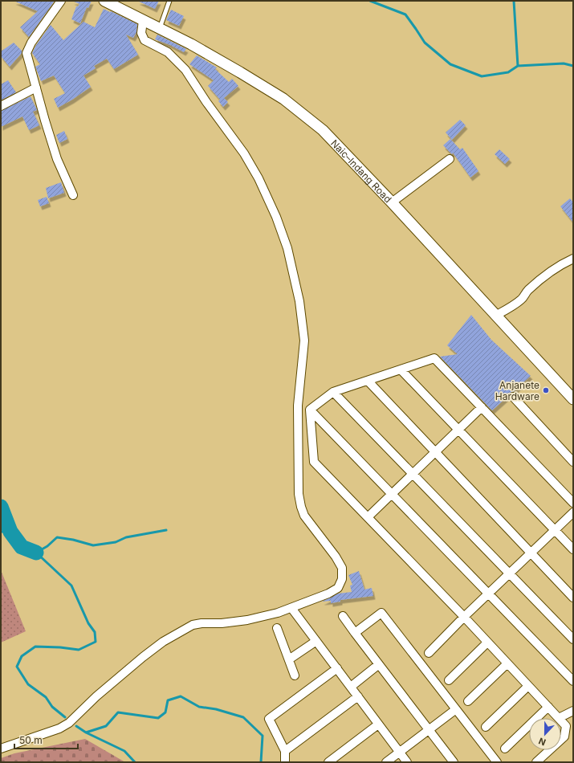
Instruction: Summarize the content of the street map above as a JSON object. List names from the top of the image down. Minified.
{"streets":{"main road":["Naic–Indang Road"]},"places":["Anjanete Hardware"],"scale_bar":"50 m","north":"bottom"}
